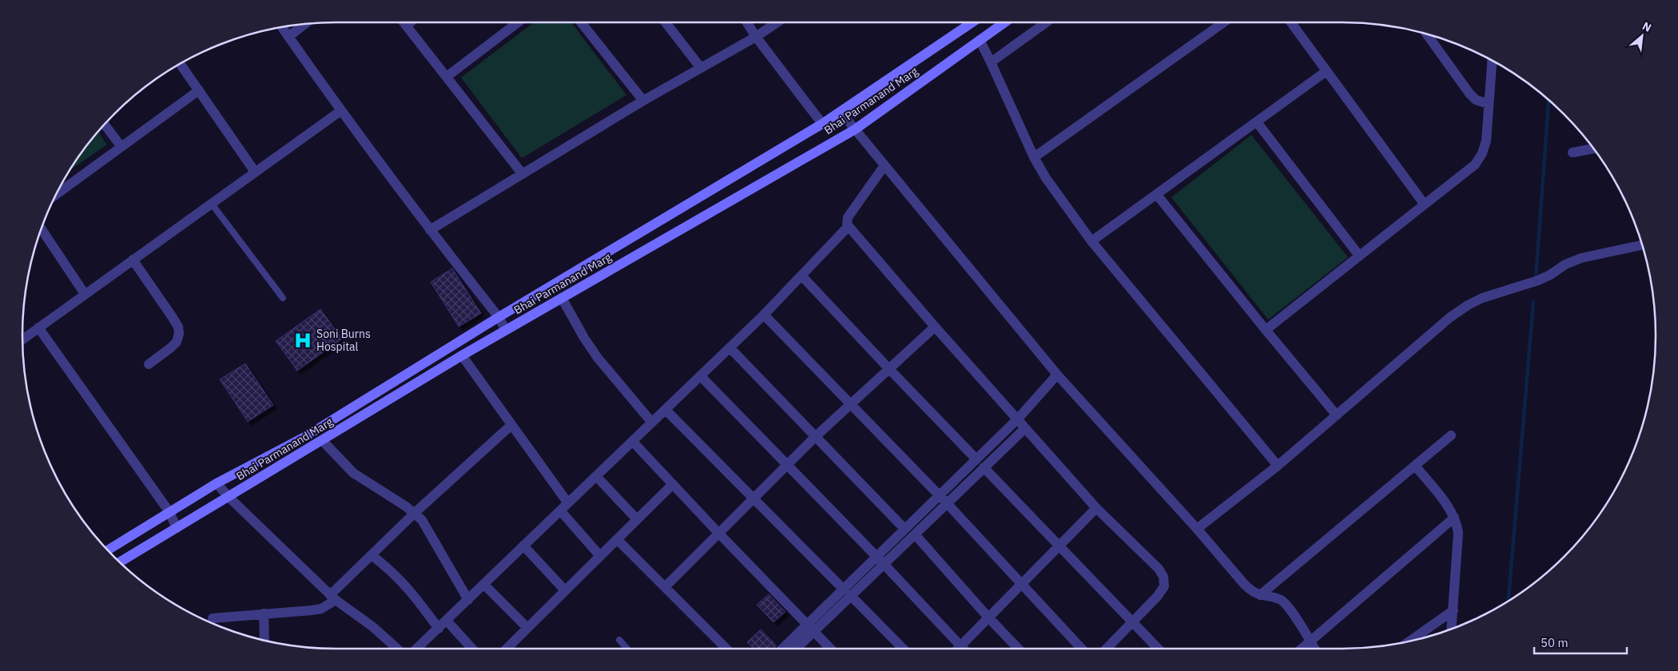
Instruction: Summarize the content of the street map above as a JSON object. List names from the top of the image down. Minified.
{"streets":{"street":["Bhai Parmanand Marg"]},"places":{"hospital":["Soni Burns Hospital"]},"scale_bar":"50 m","north":"top right"}
